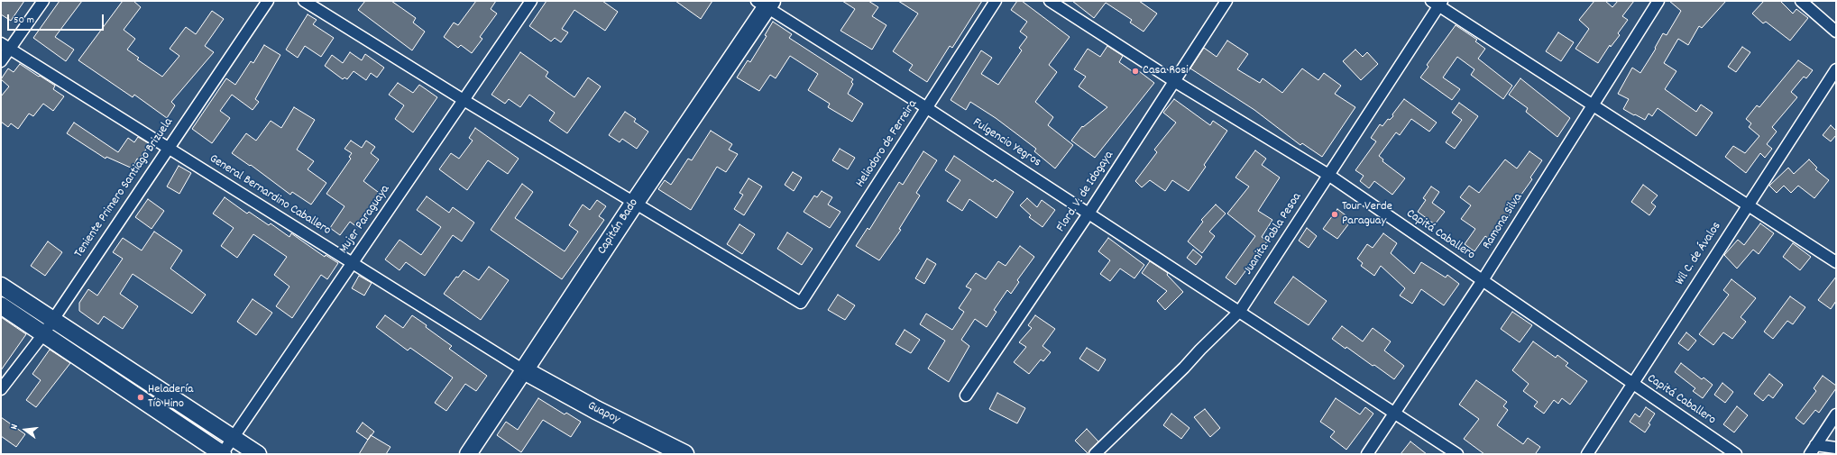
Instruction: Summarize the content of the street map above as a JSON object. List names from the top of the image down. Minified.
{"streets":{"main road":["Capitán Bado","Guapoy"],"street":["Fulgencio Yegros","Heliodoro de Ferreira","Teniente Primero Santiago Brizuela","Flord. V. de Idogaya","General Bernardino Caballero","Mujer Paraguaya","Ramona Silva","Juanita Pabla Pesoa","Capitá Caballero","Wil C. de Ávalos"]},"crossings":[["Fulgencio Yegros","Heliodoro de Ferreira"],["Fulgencio Yegros","Flord. V. de Idogaya"],["Fulgencio Yegros","Ramona Silva"],["Fulgencio Yegros","Capitán Bado"],["Fulgencio Yegros","Juanita Pabla Pesoa"],["Heliodoro de Ferreira","Capitán Bado"],["Teniente Primero Santiago Brizuela","General Bernardino Caballero"],["Flord. V. de Idogaya","Capitá Caballero"],["General Bernardino Caballero","Mujer Paraguaya"],["General Bernardino Caballero","Capitán Bado"],["General Bernardino Caballero","Guapoy"],["Ramona Silva","Capitá Caballero"],["Capitán Bado","Guapoy"],["Juanita Pabla Pesoa","Capitá Caballero"],["Capitá Caballero","Wil C. de Ávalos"]],"places":["Casa Rosi","Tour Verde Paraguay","Heladería Tío Hino"],"scale_bar":"50 m","north":"left"}
